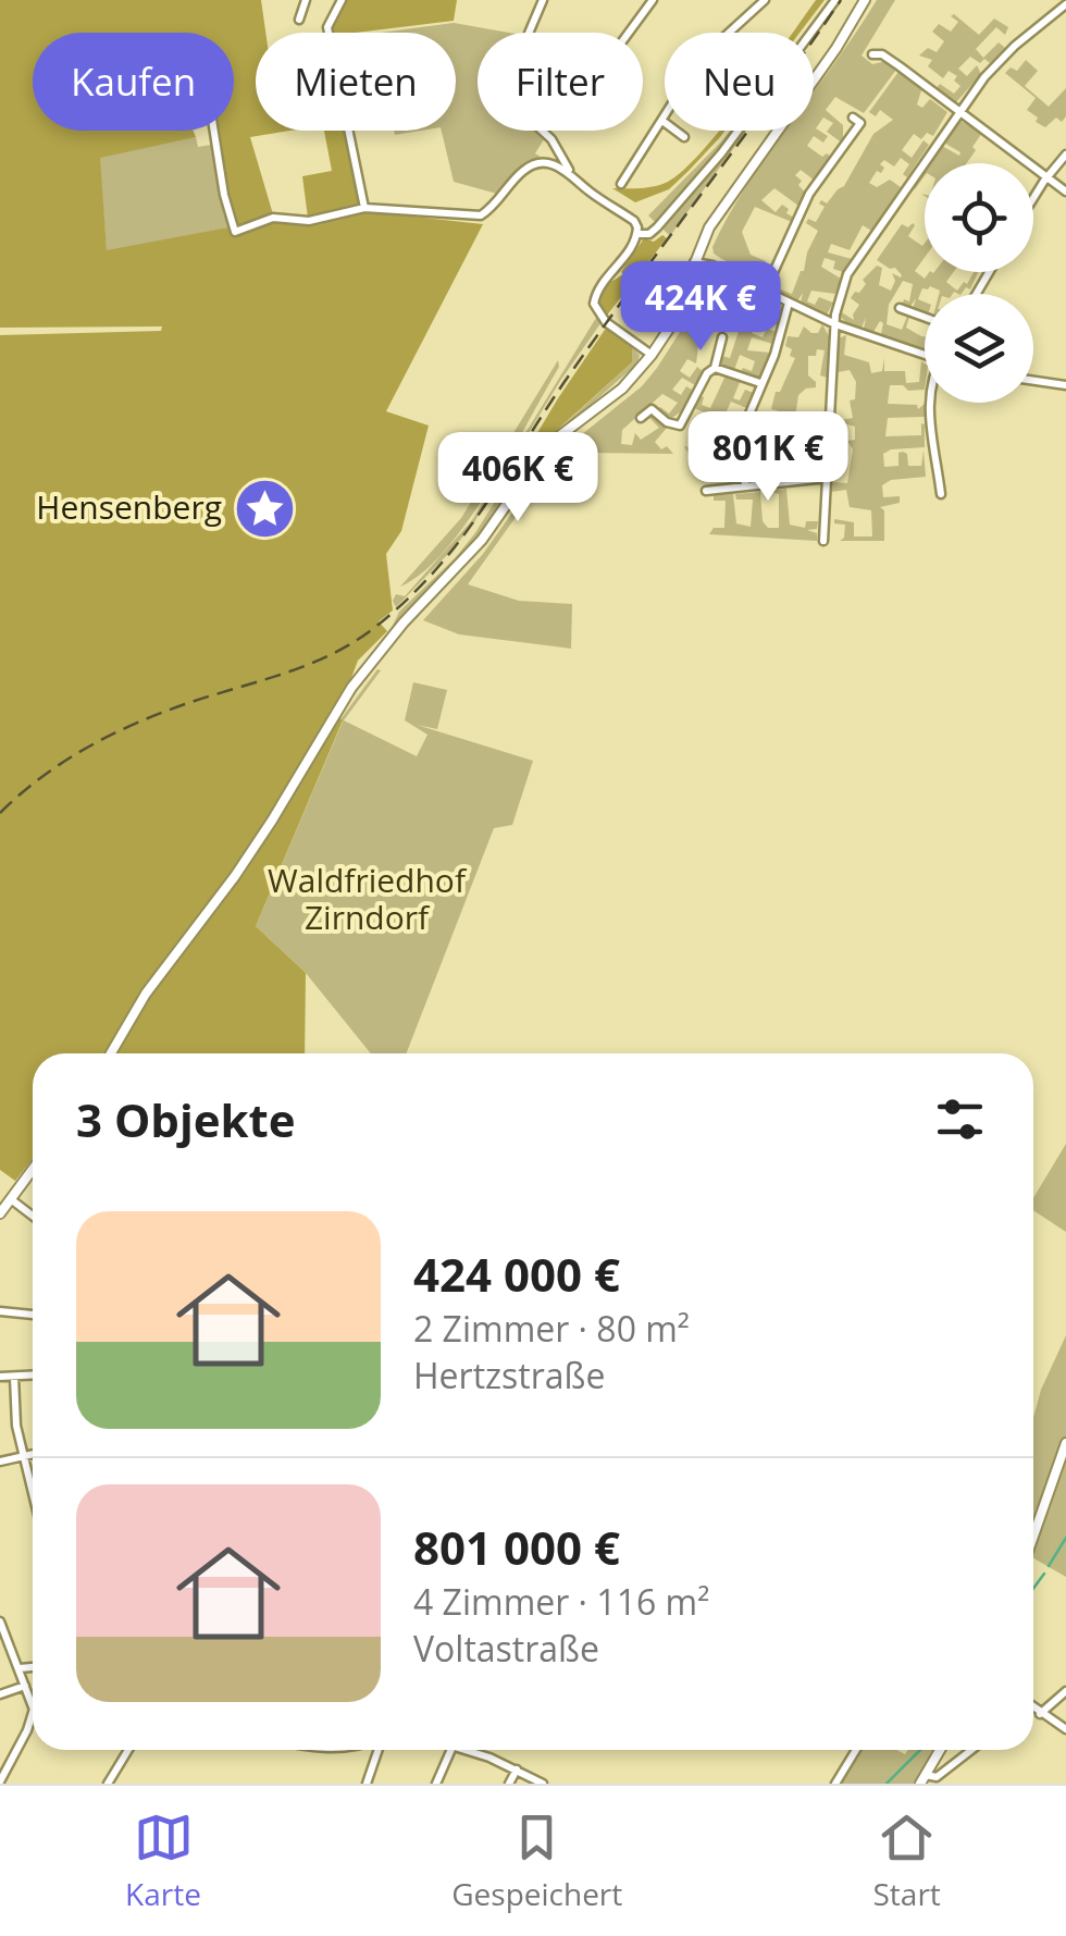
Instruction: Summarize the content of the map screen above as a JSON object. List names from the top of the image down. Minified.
{"parks":["Waldfriedhof Zirndorf"],"places":{"place":["Hensenberg"]},"page":{"chip":["Kaufen","Mieten","Filter","Neu"],"price":["424K €","801K €","406K €"],"heading":"3 Objekte","list":[{"name":"424 000 €","note":"2 Zimmer · 80 m² · Hertzstraße"},{"name":"801 000 €","note":"4 Zimmer · 116 m² · Voltastraße"}],"tabs":["Karte","Gespeichert","Start"]}}
